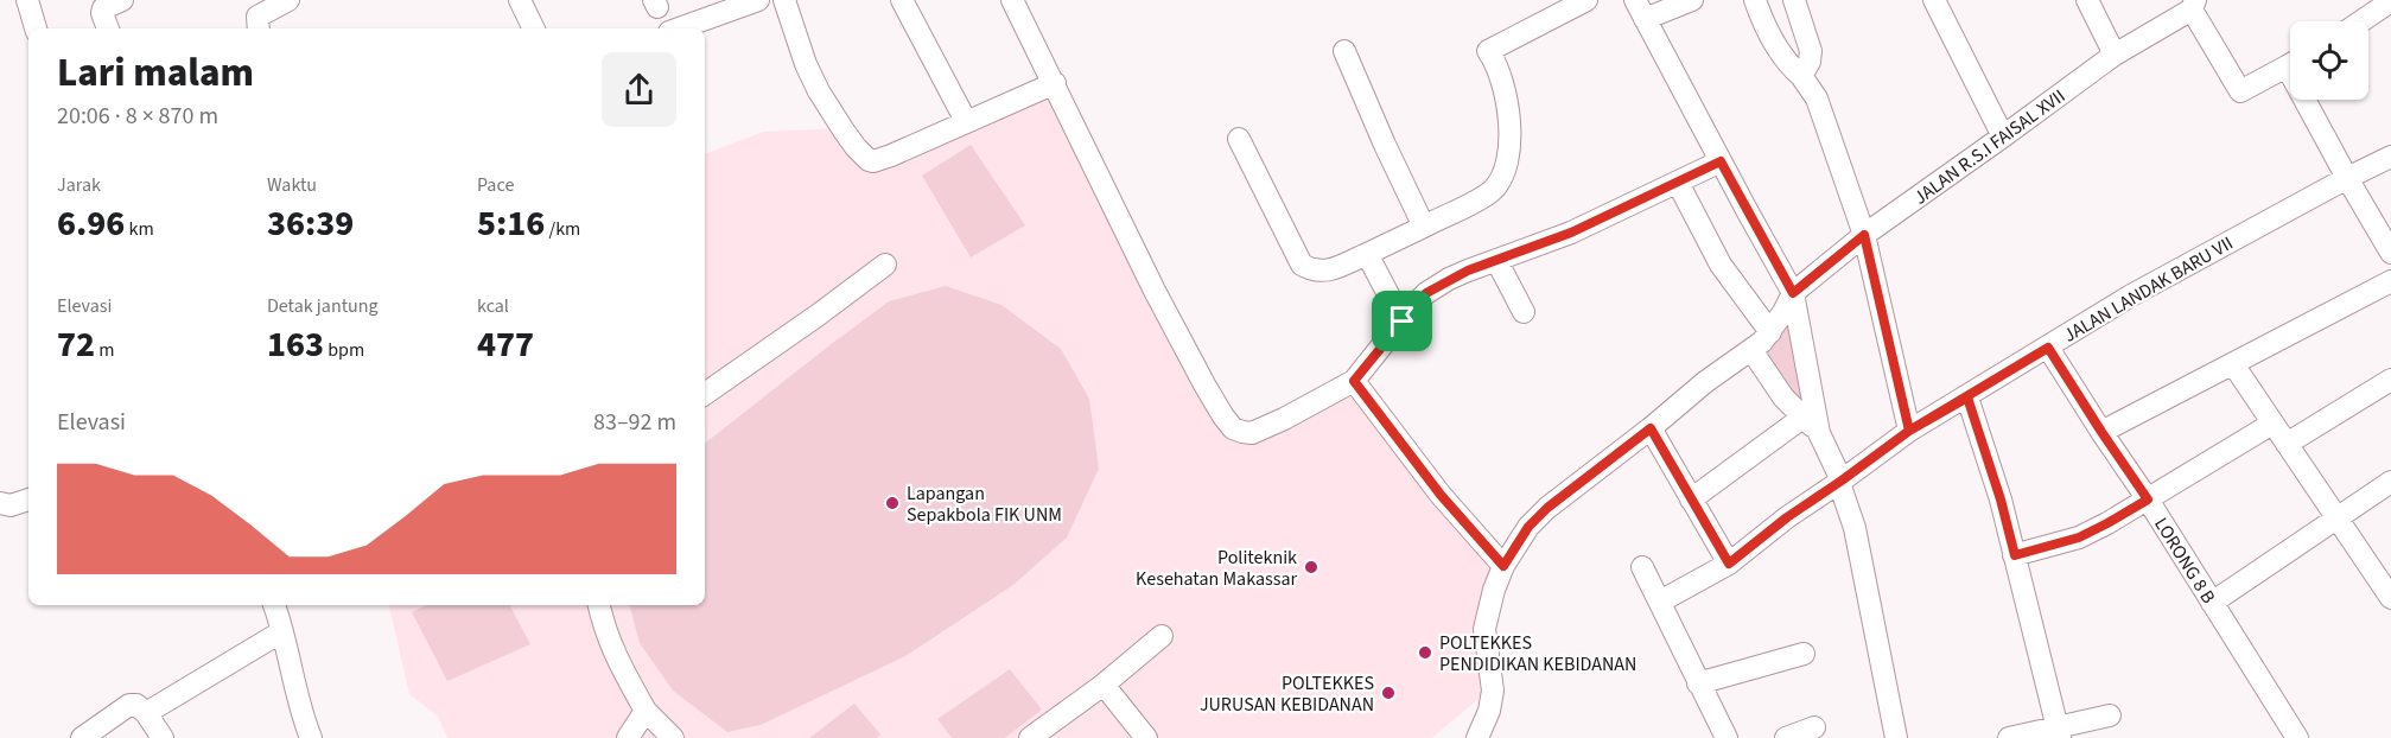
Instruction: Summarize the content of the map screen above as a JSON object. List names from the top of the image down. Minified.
{"streets":{"street":["JALAN R.S.I FAISAL XVII","JALAN LANDAK BARU VII","LORONG 8 B"]},"crossings":[["JALAN LANDAK BARU VII","LORONG 8 B"]],"places":["Lapangan Sepakbola FIK UNM","Politeknik Kesehatan Makassar","POLTEKKES PENDIDIKAN KEBIDANAN","POLTEKKES JURUSAN KEBIDANAN"],"page":{"heading":["Lari malam","20:06 · 8 × 870 m"],"stats":[["Jarak","6.96 km"],["Waktu","36:39"],["Pace","5:16 /km"],["Elevasi","72 m"],["Detak jantung","163 bpm"],["kcal","477"]],"chart":["Elevasi","83–92 m"]}}
